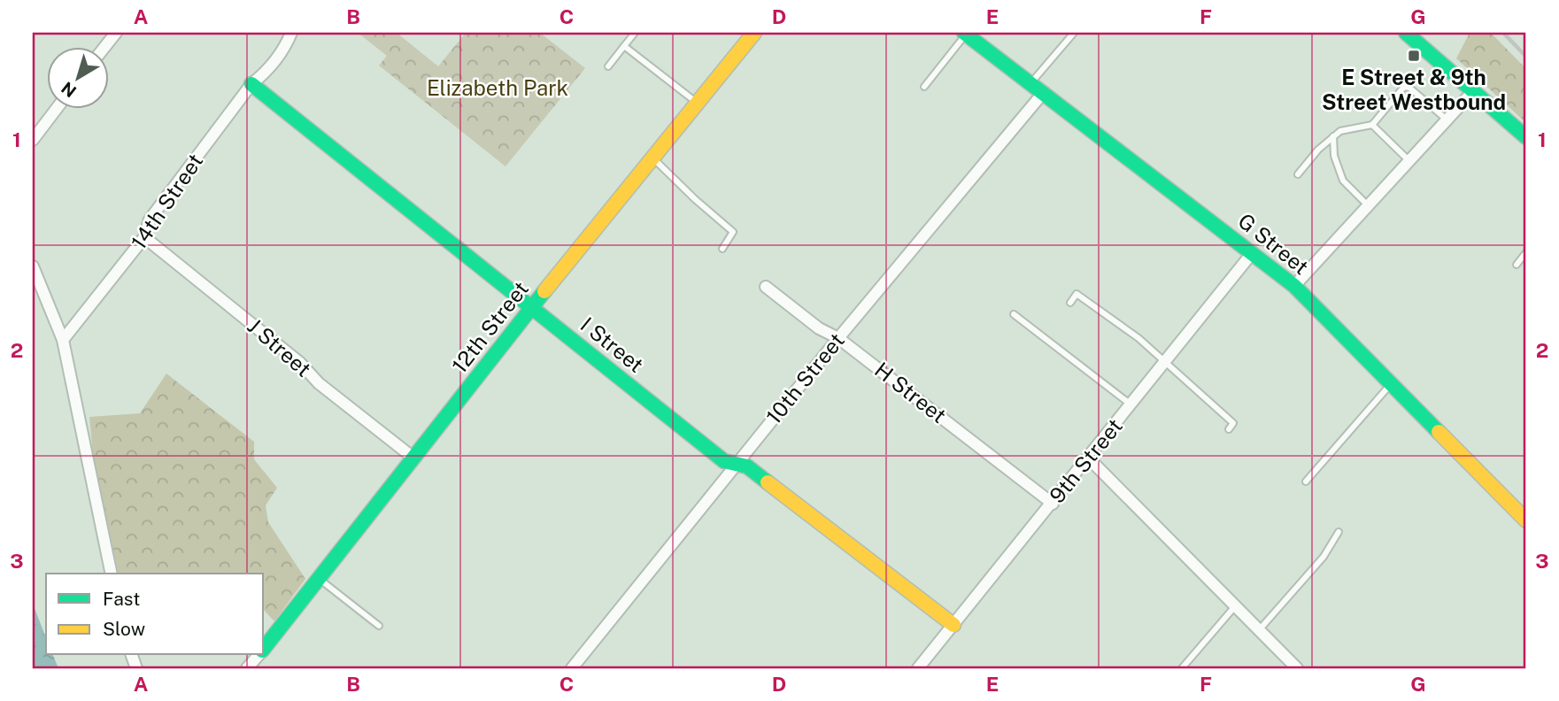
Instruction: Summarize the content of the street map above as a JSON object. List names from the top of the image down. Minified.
{"streets":{"street":["14th Street","G Street","12th Street","I Street","J Street","10th Street","H Street","9th Street"]},"crossings":[["14th Street","I Street"],["14th Street","J Street"],["G Street","10th Street"],["G Street","9th Street"],["12th Street","I Street"],["12th Street","J Street"],["I Street","10th Street"],["I Street","9th Street"],["10th Street","H Street"],["H Street","9th Street"]],"parks":["Elizabeth Park"],"places":{"transit":["E Street & 9th Street Westbound"]},"legend":["Fast","Slow"],"north":"bottom left","grid":{"columns":["A","B","C","D","E","F","G"],"rows":["1","2","3"]}}
